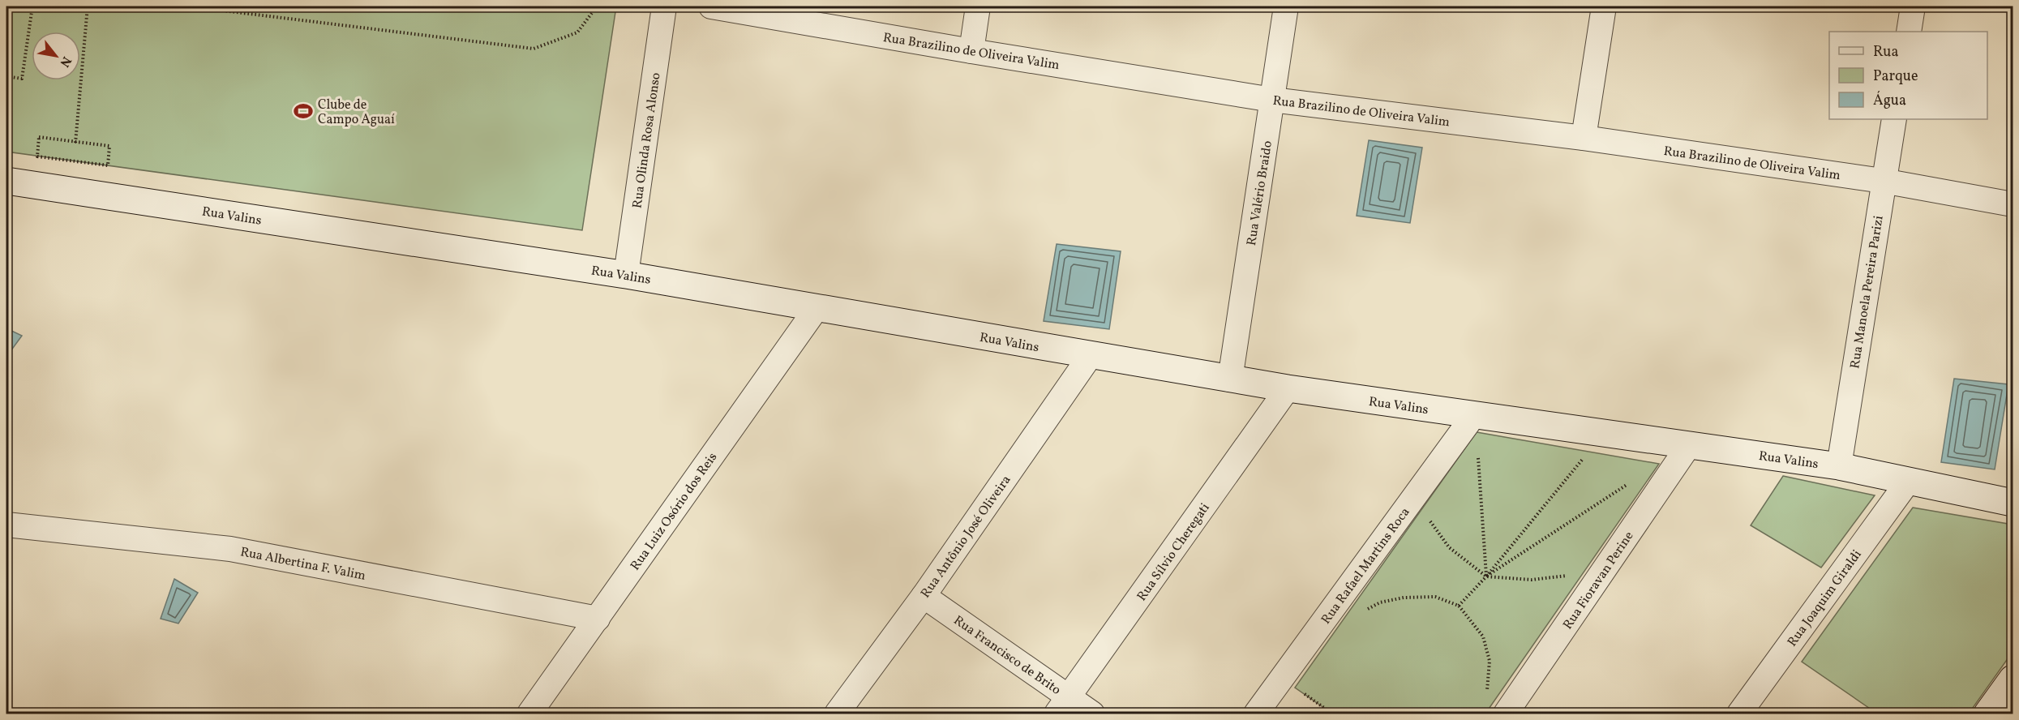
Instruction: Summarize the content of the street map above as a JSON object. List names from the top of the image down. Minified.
{"streets":{"street":["Rua Brazilino de Oliveira Valim","Rua Olinda Rosa Alonso","Rua Valério Braido","Rua Valins","Rua Manoela Pereira Parizi","Rua Luiz Osório dos Reis","Rua Antônio José Oliveira","Rua Sílvio Cheregati","Rua Albertina F. Valim","Rua Rafael Martins Roca","Rua Fioravan Perine","Rua Joaquim Giraldi","Rua Francisco de Brito"]},"crossings":[["Rua Brazilino de Oliveira Valim","Rua Valério Braido"],["Rua Brazilino de Oliveira Valim","Rua Manoela Pereira Parizi"],["Rua Olinda Rosa Alonso","Rua Valins"],["Rua Valério Braido","Rua Valins"],["Rua Valins","Rua Manoela Pereira Parizi"],["Rua Valins","Rua Luiz Osório dos Reis"],["Rua Valins","Rua Antônio José Oliveira"],["Rua Valins","Rua Sílvio Cheregati"],["Rua Valins","Rua Rafael Martins Roca"],["Rua Valins","Rua Fioravan Perine"],["Rua Valins","Rua Joaquim Giraldi"],["Rua Luiz Osório dos Reis","Rua Albertina F. Valim"],["Rua Antônio José Oliveira","Rua Francisco de Brito"],["Rua Sílvio Cheregati","Rua Francisco de Brito"]],"places":{"sports":["Clube de Campo Aguaí"]},"legend":["Rua","Parque","Água"],"north":"bottom right"}
